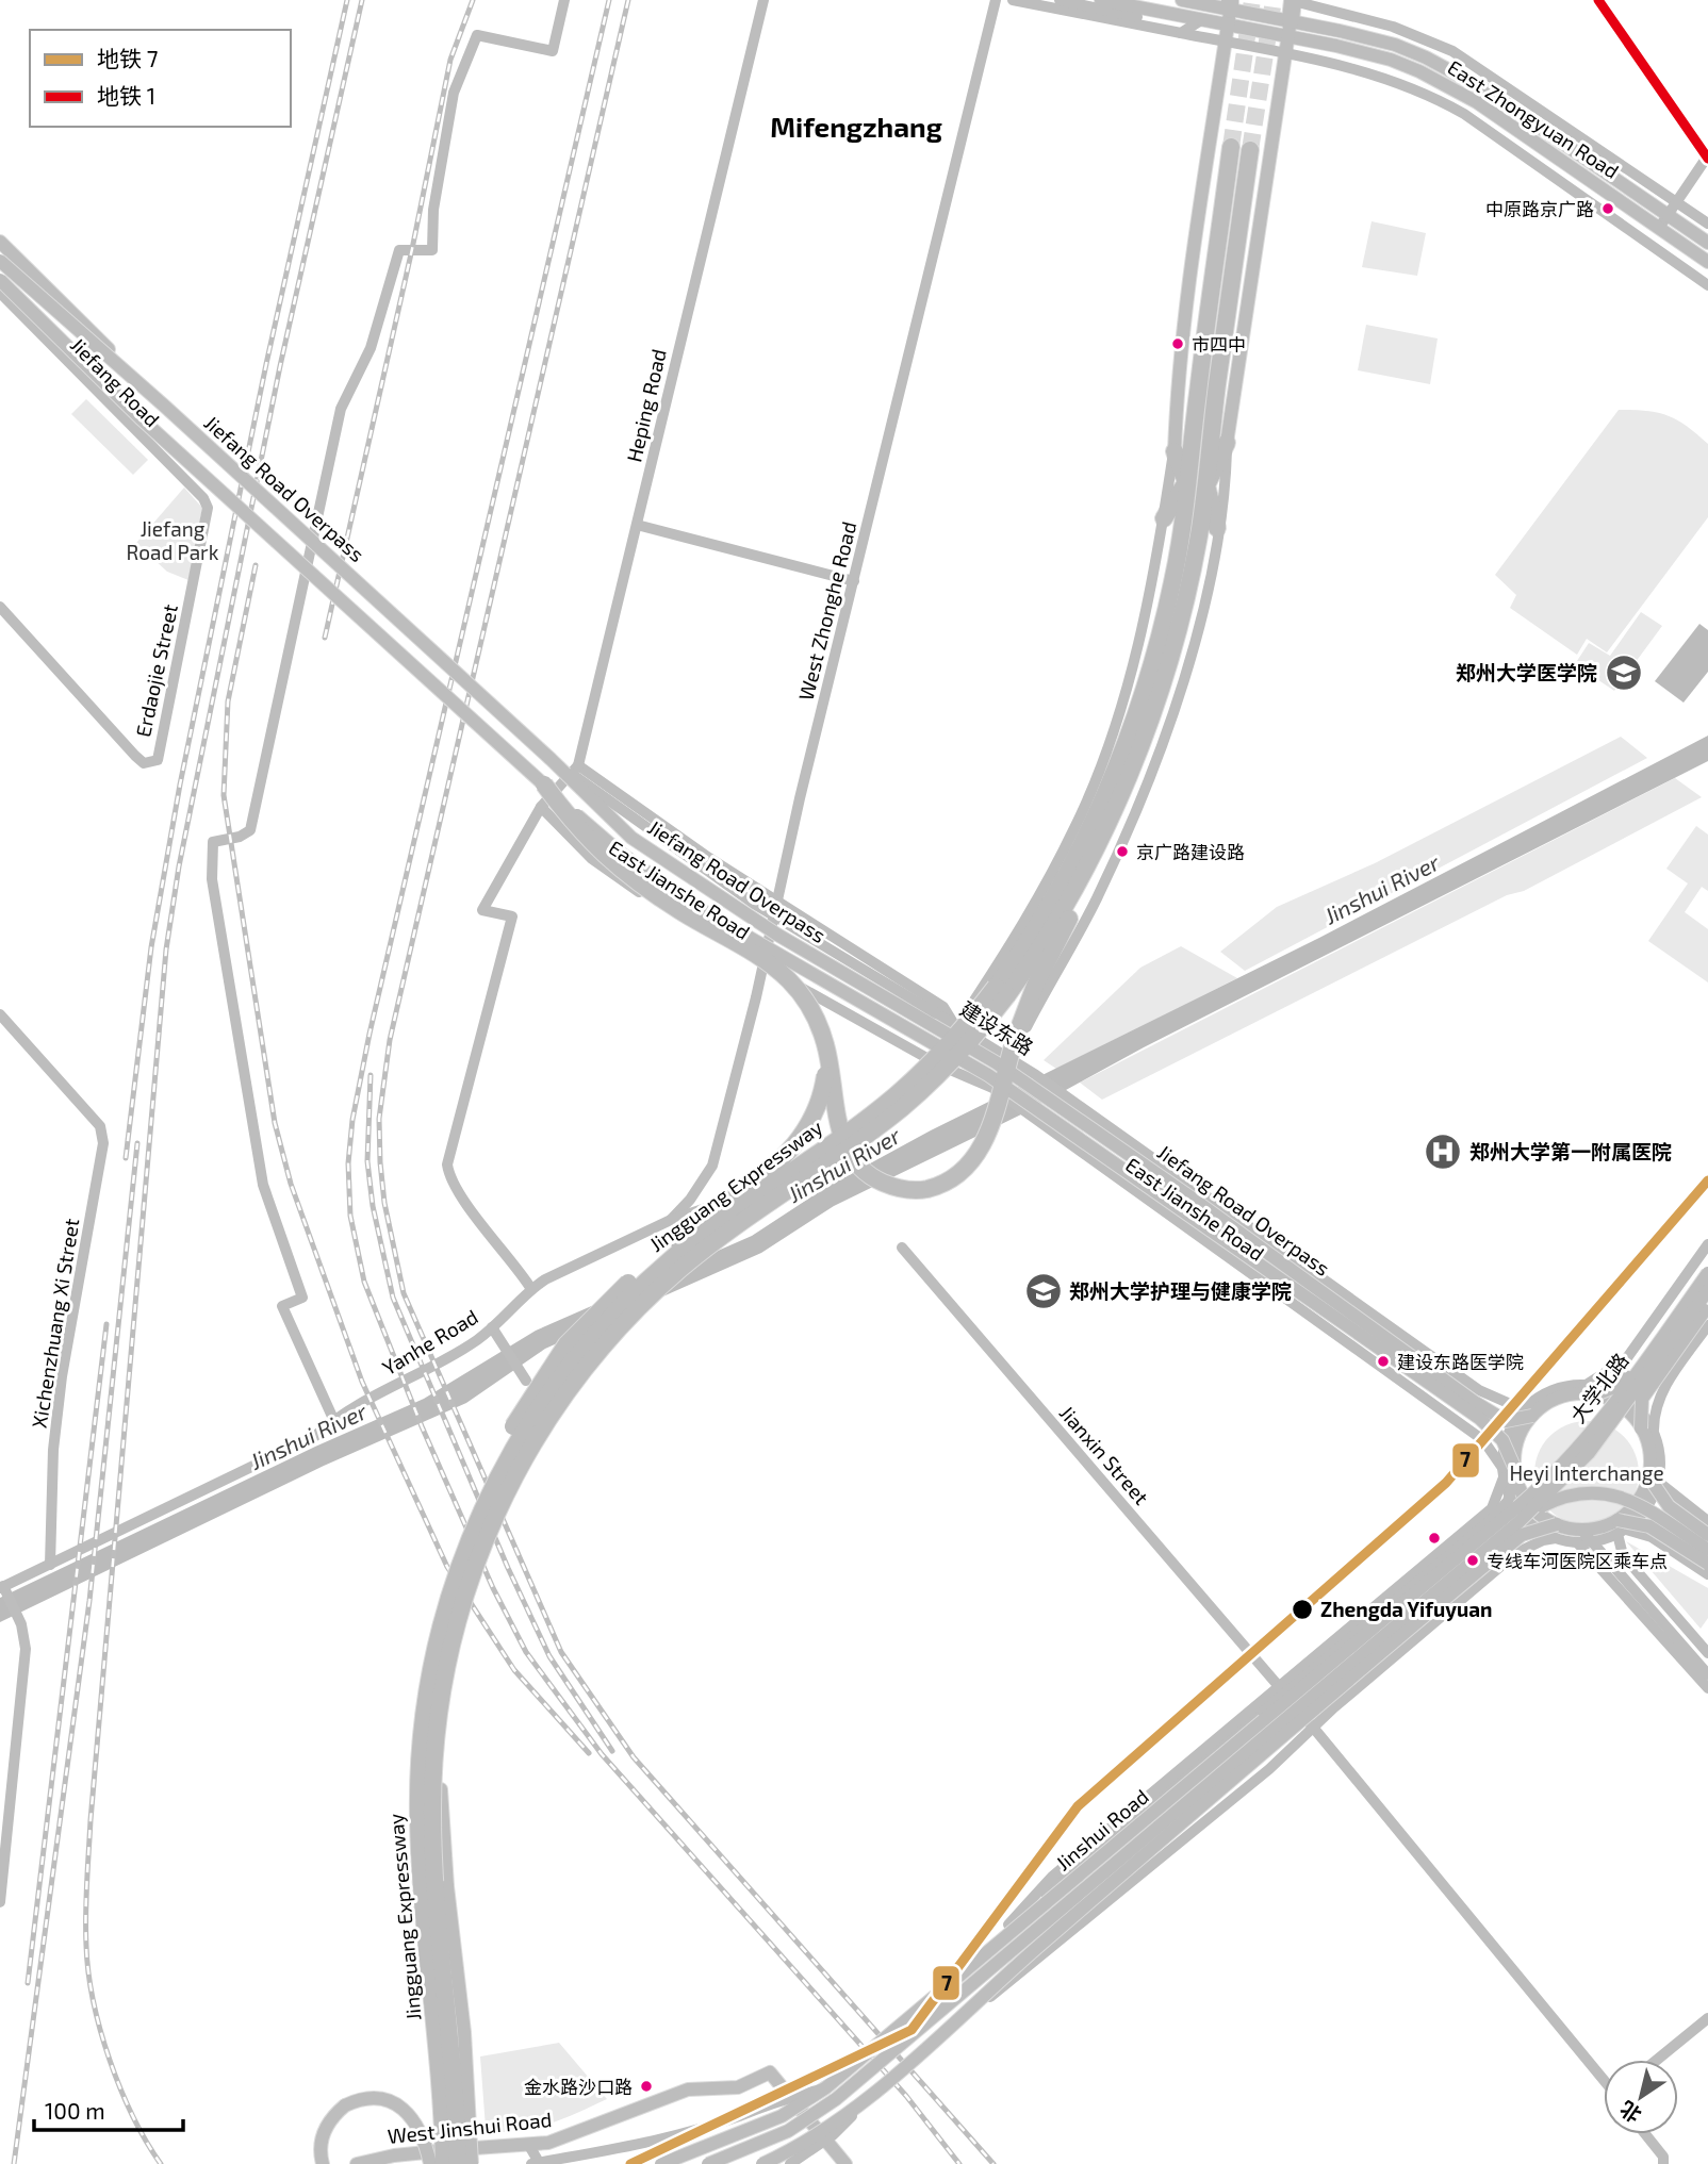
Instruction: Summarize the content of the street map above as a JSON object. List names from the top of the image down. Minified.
{"streets":{"highway":["Jingguang Expressway"],"main road":["East Zhongyuan Road","Jiefang Road Overpass","大学北路","Jinshui Road","West Jinshui Road"],"street":["Jiefang Road","Heping Road","West Zhonghe Road","Erdaojie Street","East Jianshe Road","建设东路","Xichenzhuang Xi Street","Yanhe Road","Jianxin Street"]},"crossings":[["Jiefang Road","Erdaojie Street"],["Heping Road","East Jianshe Road"],["Heping Road","Yanhe Road"],["Jiefang Road Overpass","East Jianshe Road"],["Jiefang Road Overpass","建设东路"],["West Zhonghe Road","East Jianshe Road"],["West Zhonghe Road","Yanhe Road"],["East Jianshe Road","建设东路"],["Xichenzhuang Xi Street","Yanhe Road"],["大学北路","Jinshui Road"]],"districts":["Mifengzhang"],"water":["Jinshui River"],"parks":["Jiefang Road Park","Heyi Interchange"],"places":{"other":["中原路京广路","市四中","京广路建设路","建设东路医学院","专线车河医院区乘车点","Zhengda Yifuyuan","金水路沙口路"],"school or university":["郑州大学医学院","郑州大学护理与健康学院"],"hospital":["郑州大学第一附属医院"]},"lines":["metro line 1","metro line 7"],"legend":["地铁 7","地铁 1"],"scale_bar":"100 m","north":"bottom left"}
